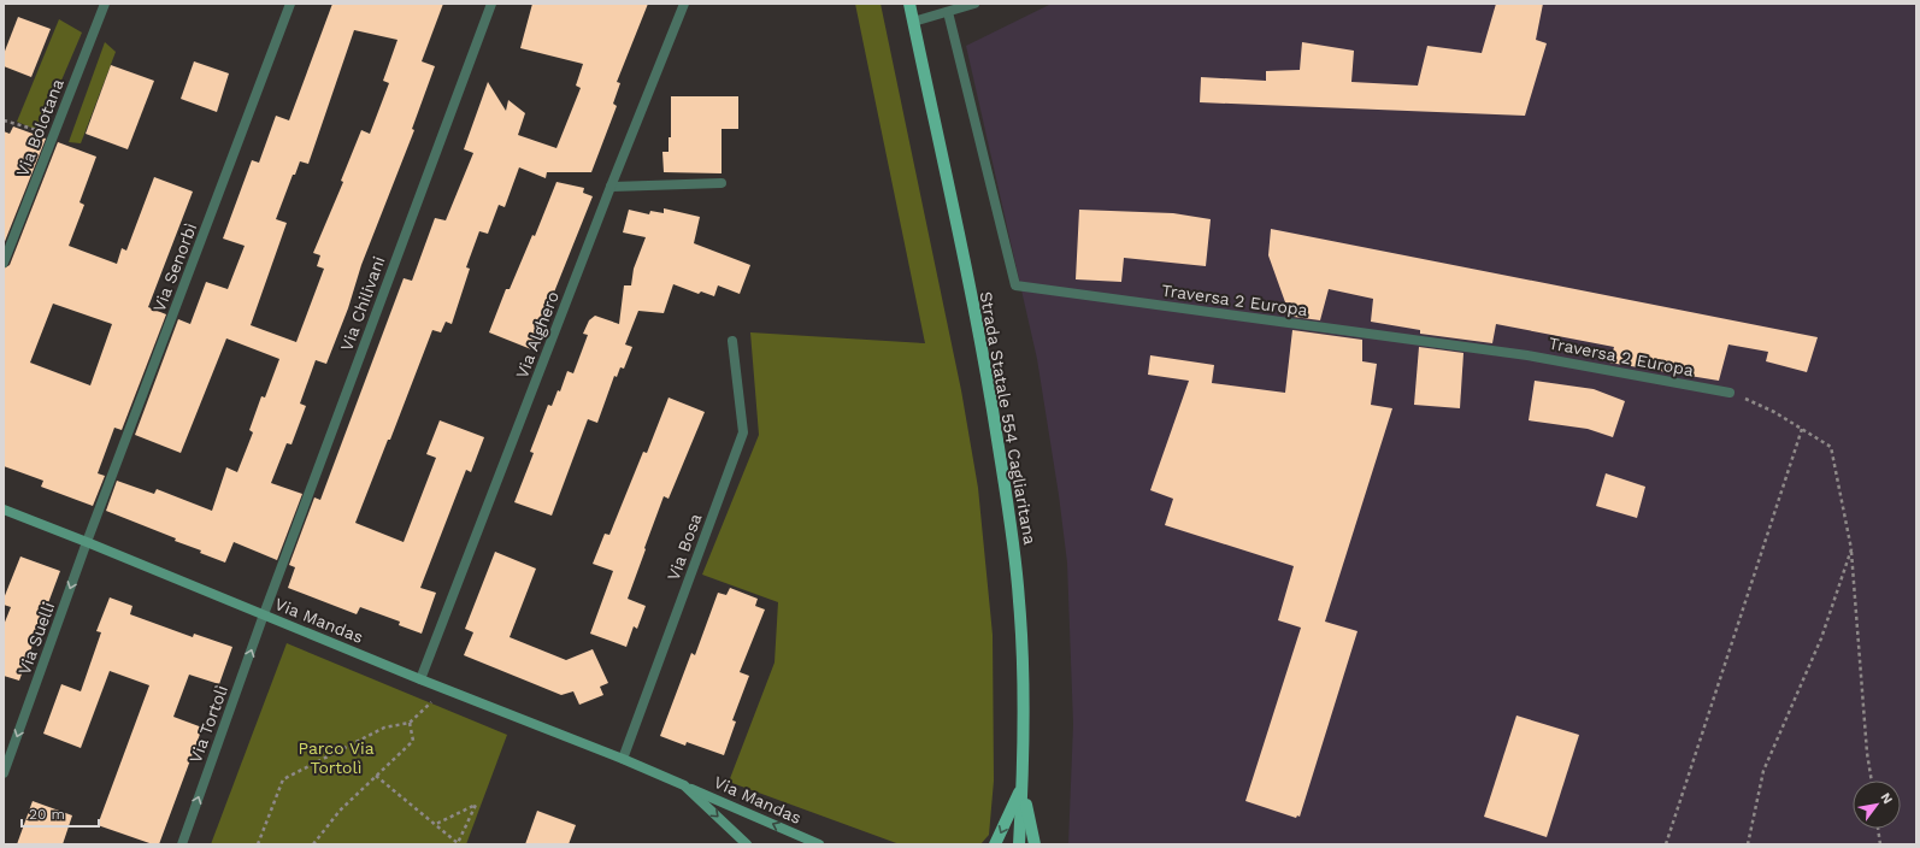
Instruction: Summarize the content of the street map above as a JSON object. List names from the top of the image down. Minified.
{"streets":{"main road":["Strada Statale 554 Cagliaritana"],"street":["Via Bolotana","Via Senorbì","Traversa 2 Europa","Via Chilivani","Via Alghero","Via Bosa","Via Mandas","Via Suelli","Via Tortolì"]},"crossings":[["Via Senorbì","Via Mandas"],["Via Senorbì","Via Suelli"],["Via Chilivani","Via Mandas"],["Via Chilivani","Via Tortolì"],["Via Alghero","Via Mandas"],["Via Bosa","Via Mandas"],["Via Mandas","Via Suelli"],["Via Mandas","Via Tortolì"]],"one_way":["Via Suelli","Via Tortolì"],"parks":["Parco Via Tortolì"],"scale_bar":"20 m","north":"top right"}
